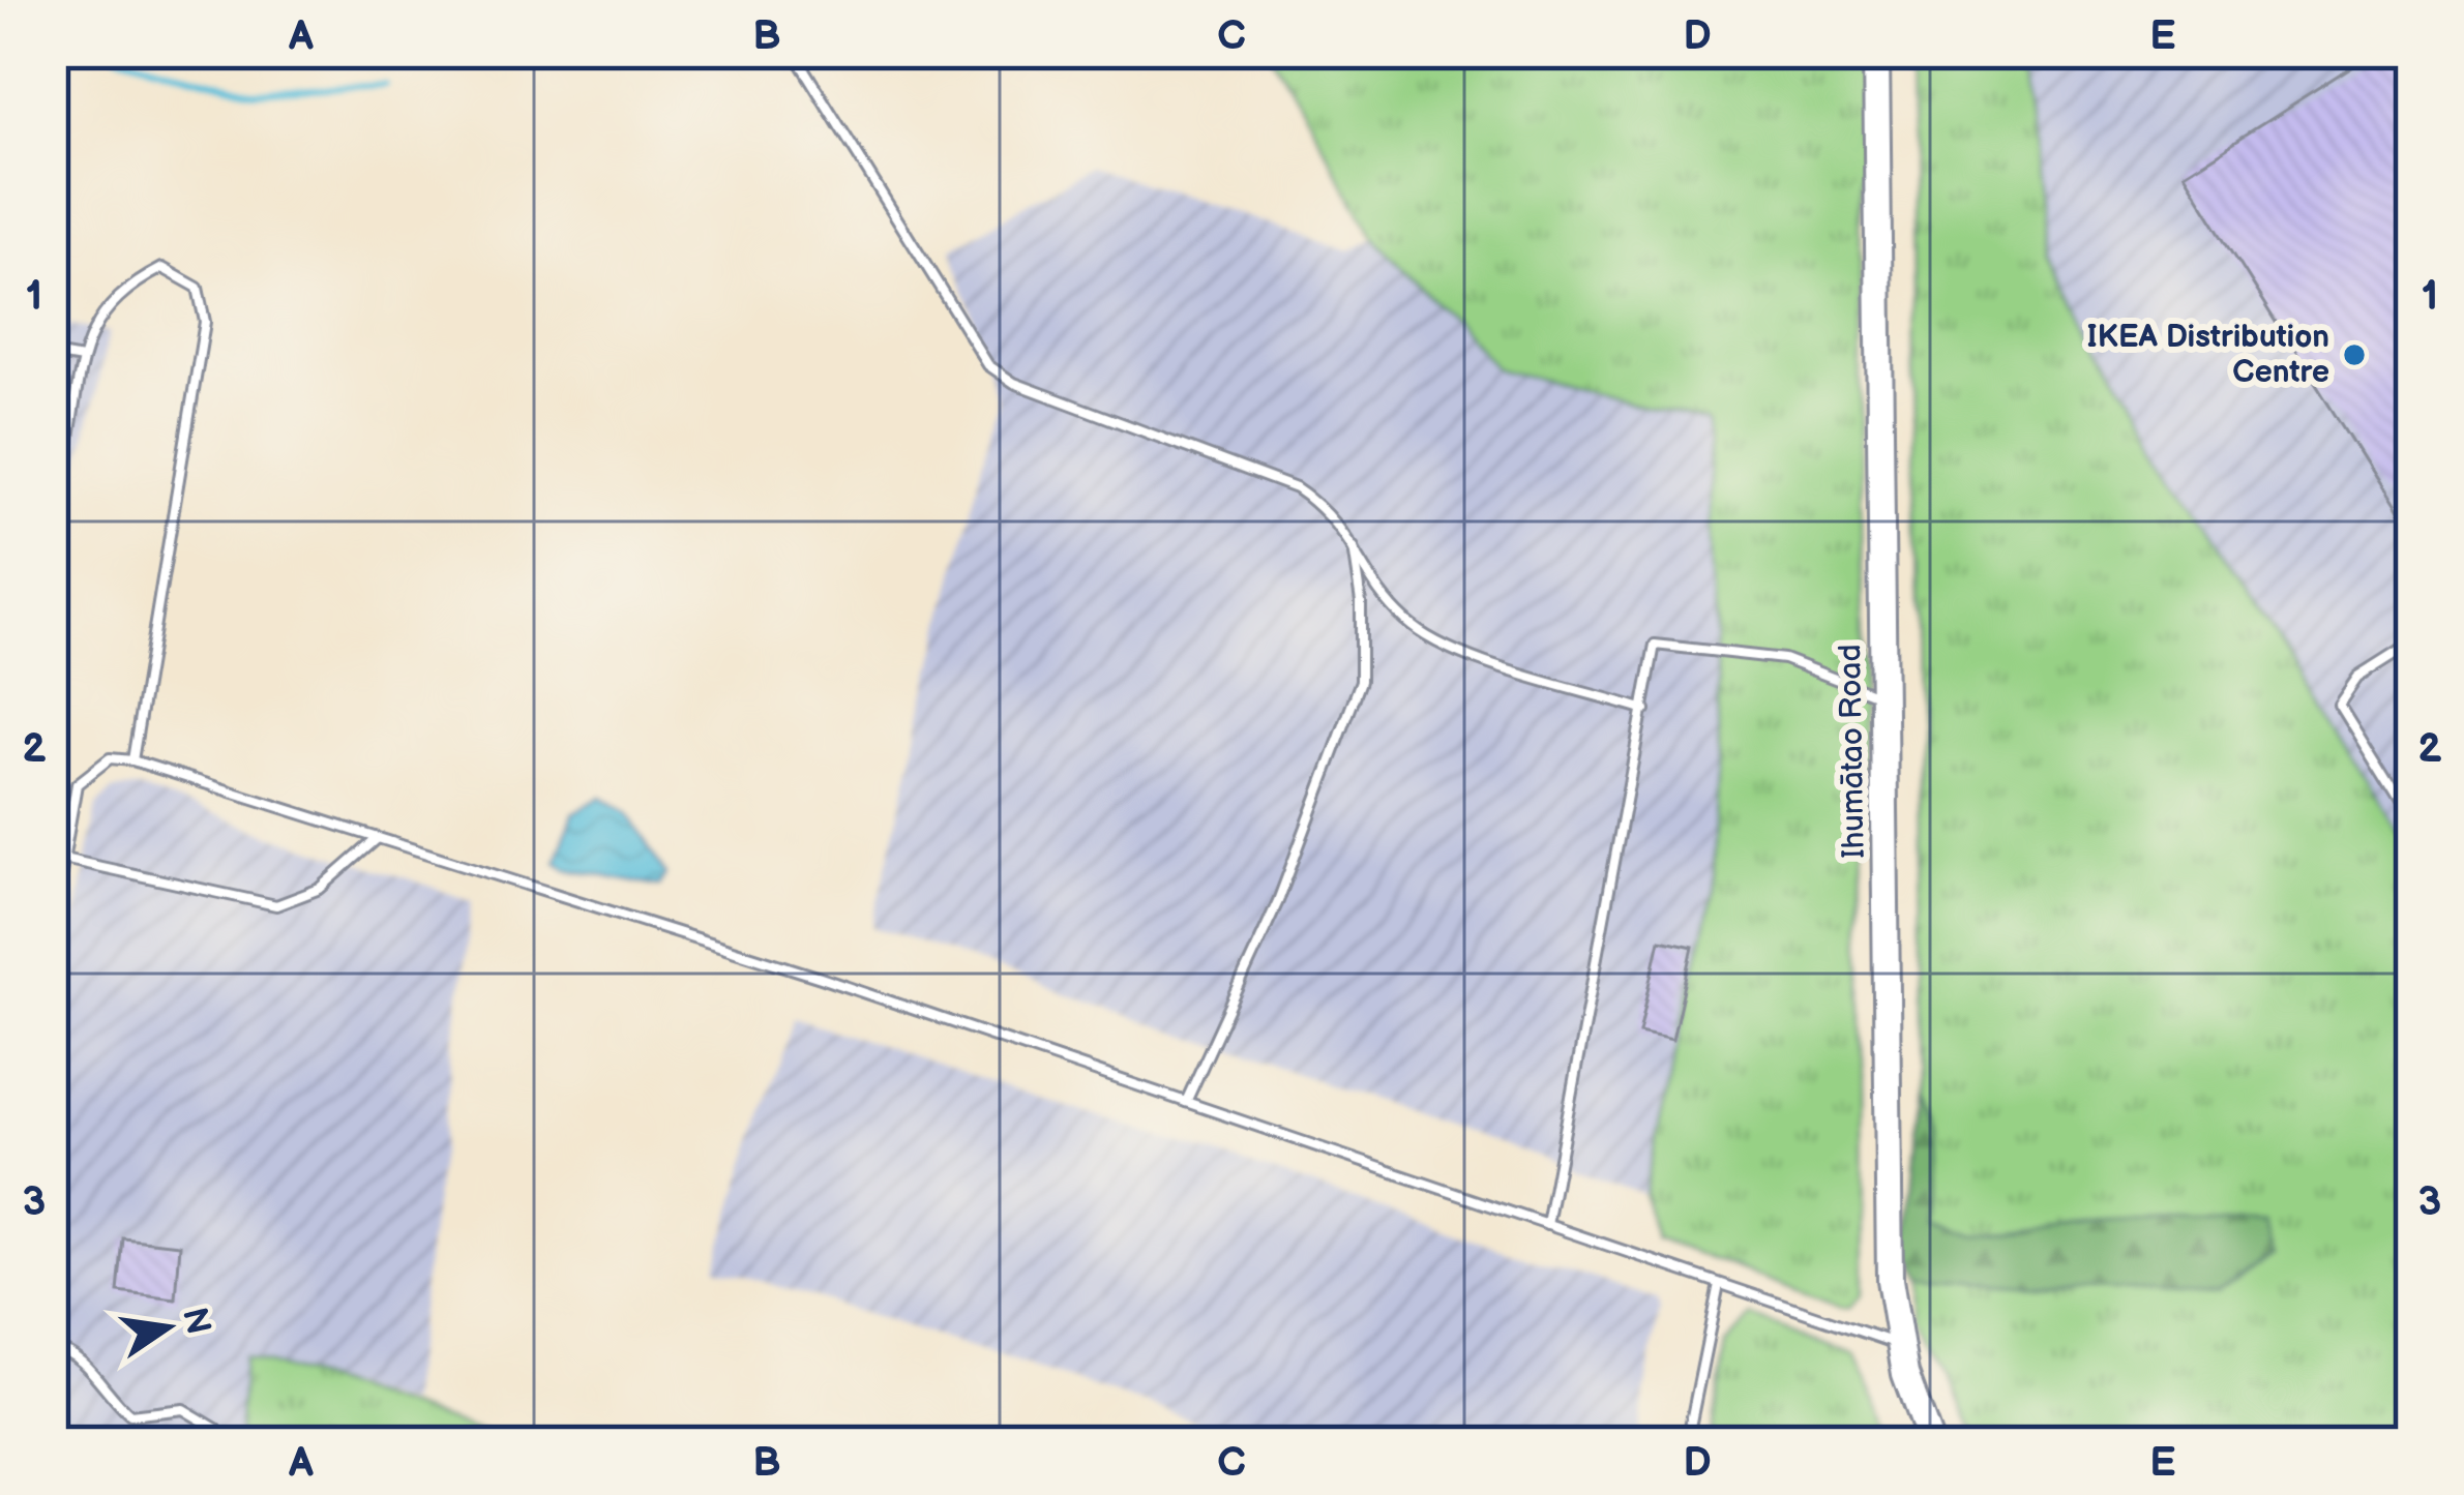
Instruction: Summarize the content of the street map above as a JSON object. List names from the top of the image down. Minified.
{"streets":{"street":["Ihumātao Road"]},"places":["IKEA Distribution Centre"],"north":"right","grid":{"columns":["A","B","C","D","E"],"rows":["1","2","3"]}}
